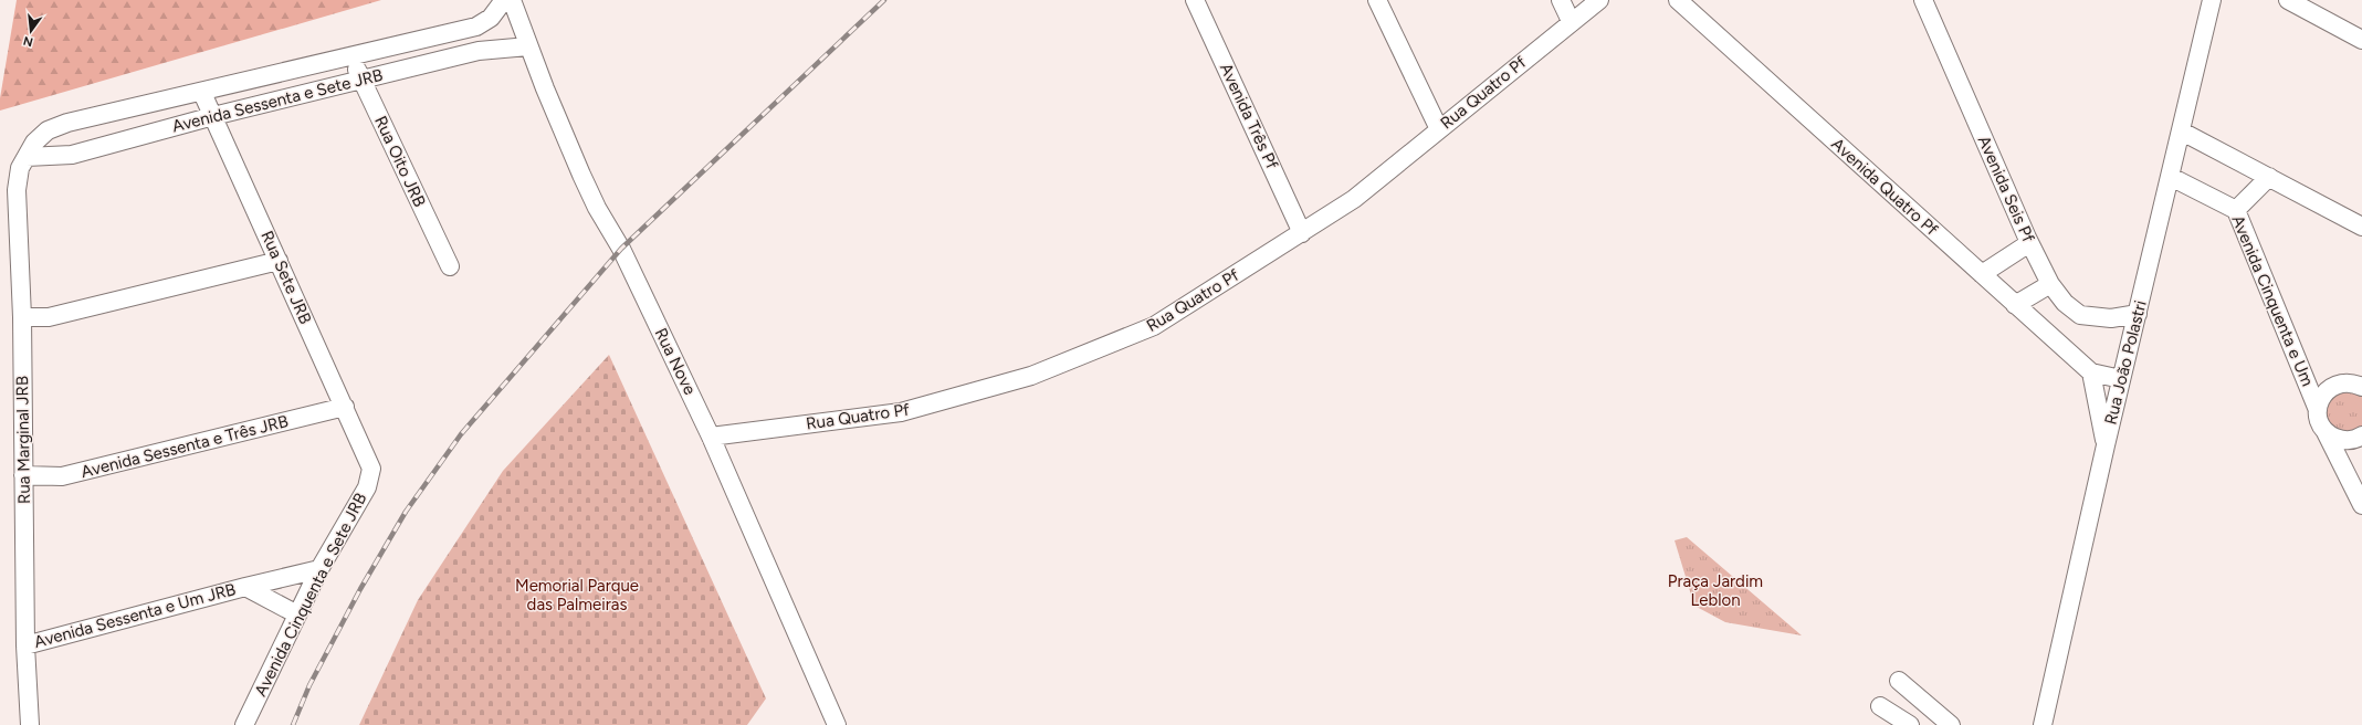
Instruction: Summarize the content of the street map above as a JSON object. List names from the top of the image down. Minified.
{"streets":{"street":["Rua Quatro Pf","Avenida Sessenta e Sete JRB","Avenida Três Pf","Rua Oito JRB","Avenida Quatro Pf","Avenida Seis Pf","Rua Sete JRB","Avenida Cinquenta e Um","Rua Nove","Rua João Polastri","Rua Marginal JRB","Avenida Sessenta e Três JRB","Avenida Cinquenta e Sete JRB","Avenida Sessenta e Um JRB"]},"crossings":[["Rua Quatro Pf","Avenida Três Pf"],["Rua Quatro Pf","Rua Nove"],["Avenida Sessenta e Sete JRB","Rua Oito JRB"],["Avenida Sessenta e Sete JRB","Rua Sete JRB"],["Avenida Sessenta e Sete JRB","Rua Nove"],["Avenida Sessenta e Sete JRB","Rua Marginal JRB"],["Rua Oito JRB","Rua Marginal JRB"],["Avenida Quatro Pf","Rua João Polastri"],["Avenida Seis Pf","Rua João Polastri"],["Rua Sete JRB","Rua Marginal JRB"],["Rua Sete JRB","Avenida Sessenta e Três JRB"],["Rua Sete JRB","Avenida Cinquenta e Sete JRB"],["Avenida Cinquenta e Um","Rua João Polastri"],["Rua Marginal JRB","Avenida Sessenta e Três JRB"],["Rua Marginal JRB","Avenida Sessenta e Um JRB"],["Avenida Cinquenta e Sete JRB","Avenida Sessenta e Um JRB"]],"parks":["Praça Jardim Leblon","Memorial Parque das Palmeiras"],"north":"bottom"}
